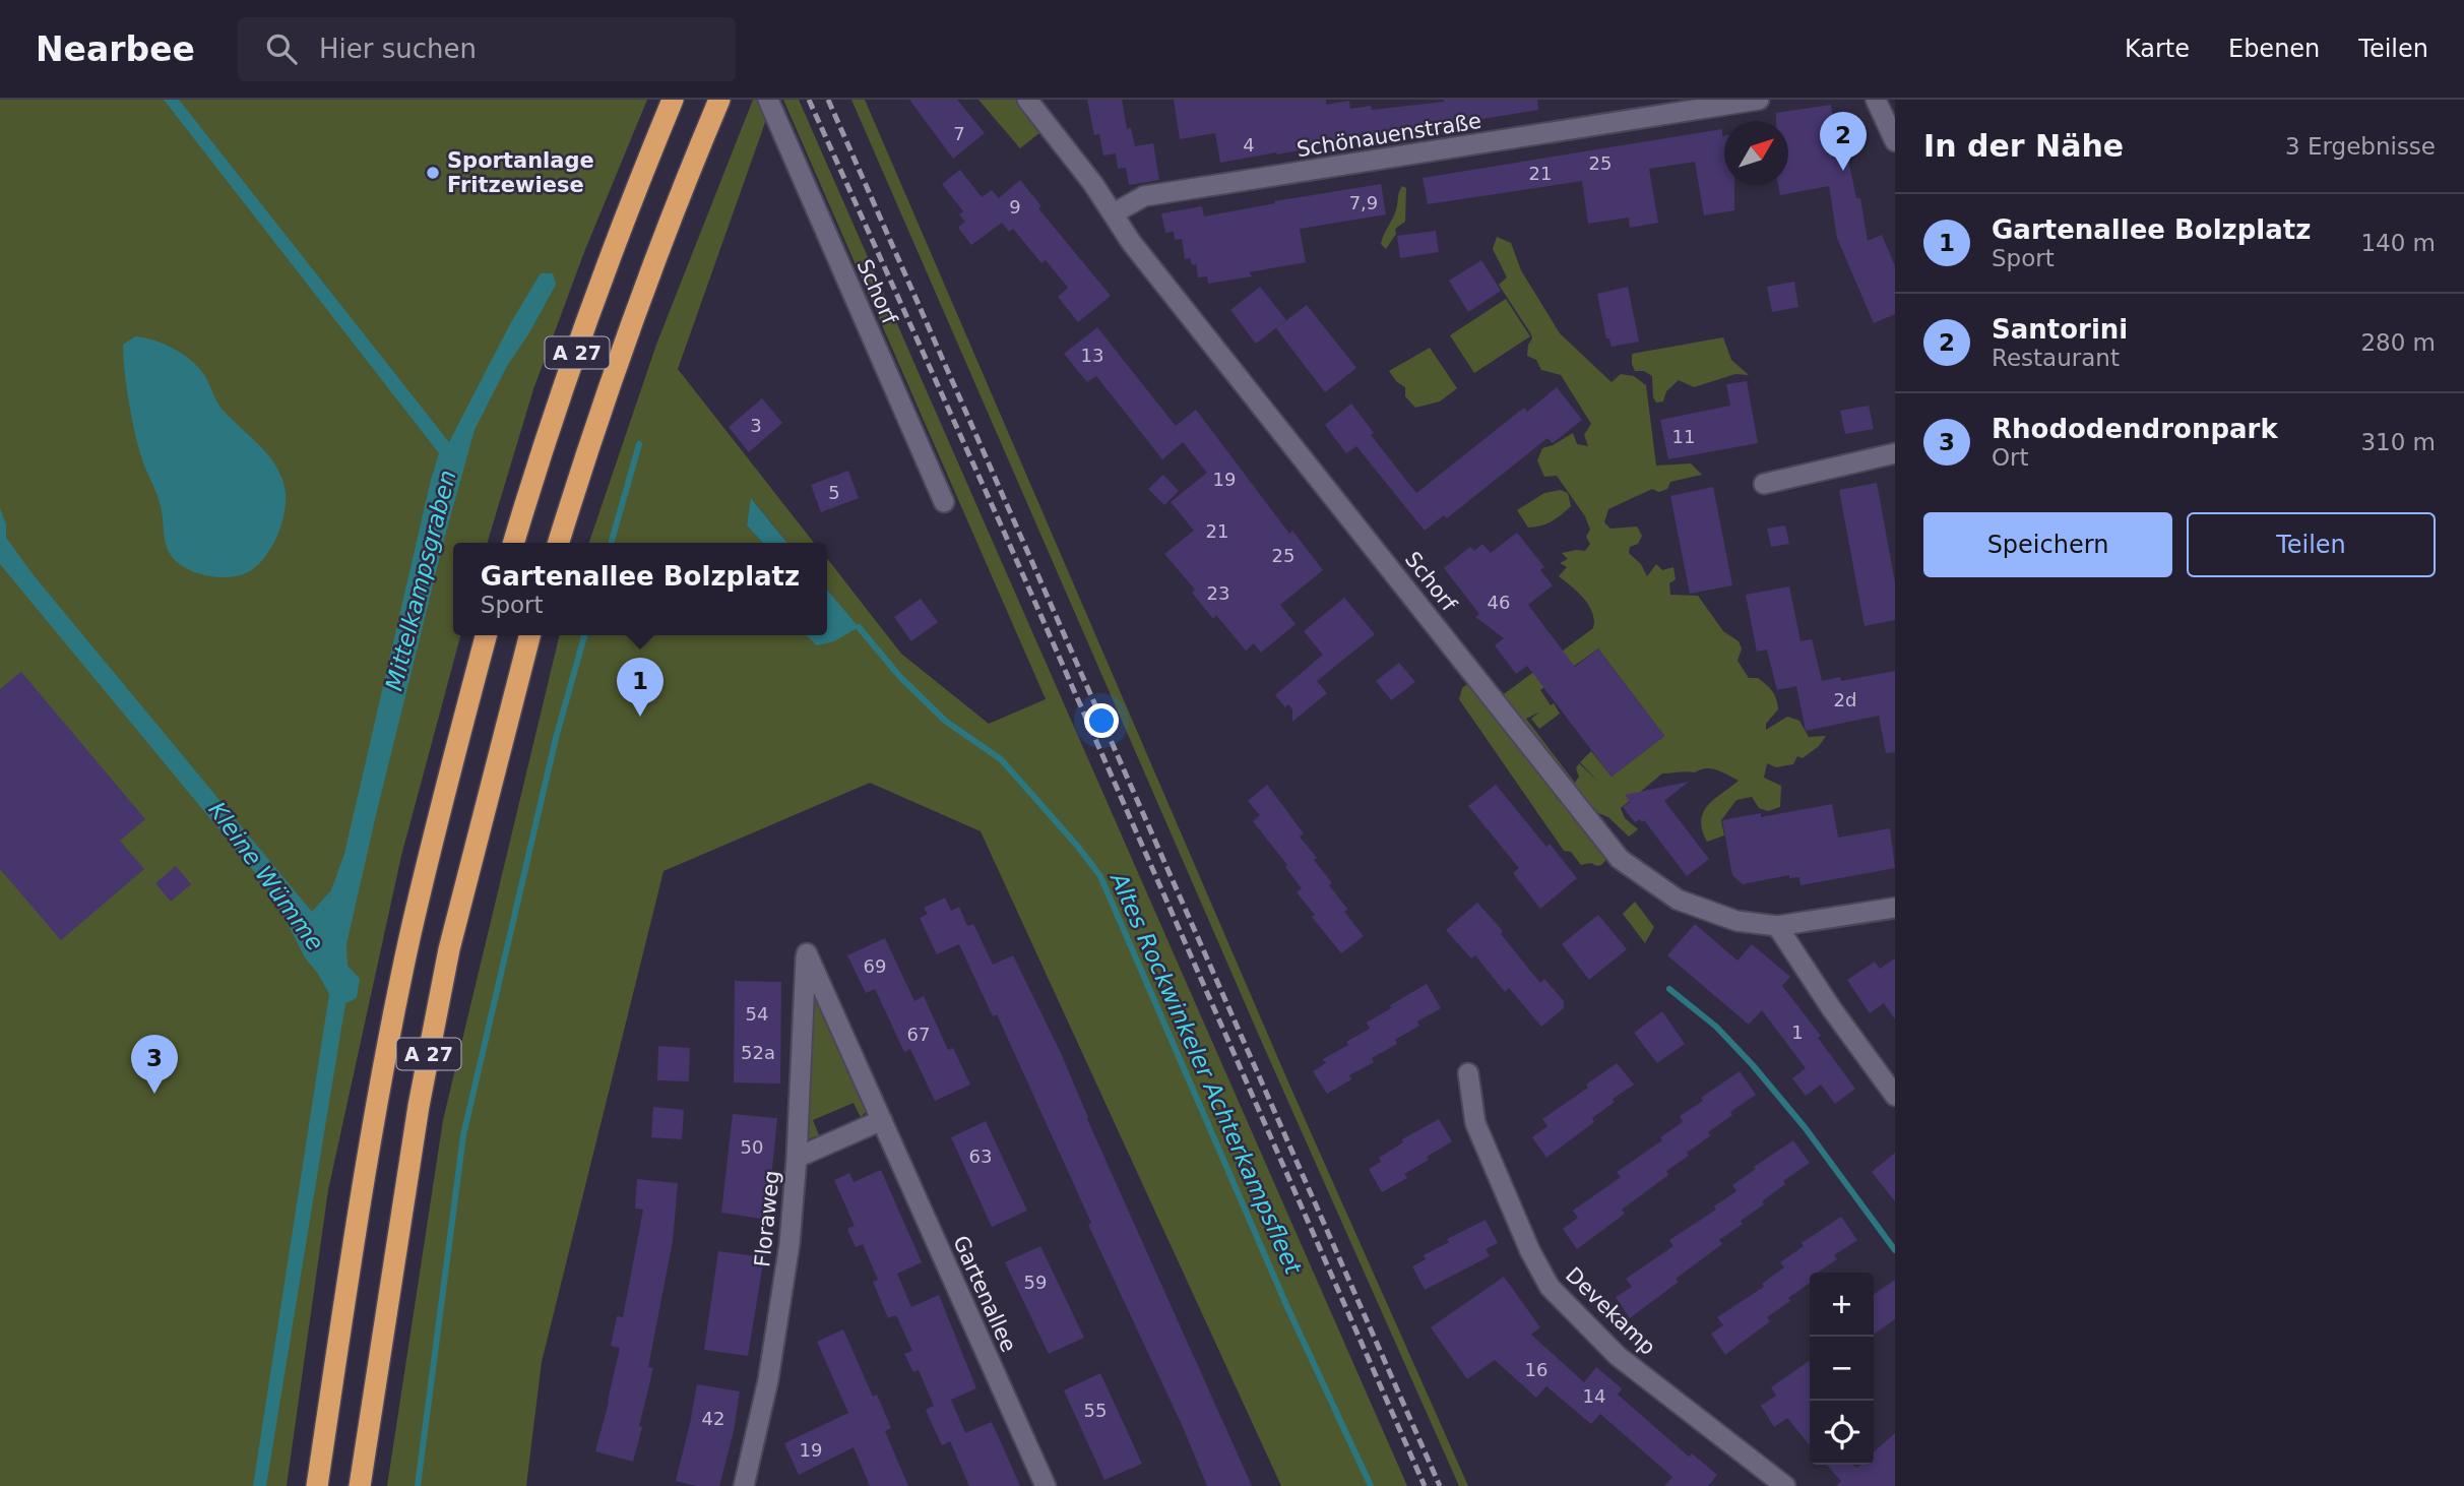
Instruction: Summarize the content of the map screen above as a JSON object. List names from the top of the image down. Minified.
{"streets":{"highway":["A 27"],"street":["Schönauenstraße","Schorf","Floraweg","Gartenallee","Devekamp"]},"crossings":[["Schönauenstraße","Schorf"],["Floraweg","Gartenallee"]],"water":["Mittelkampsgraben","Kleine Wümme","Altes Rockwinkeler Achterkampsfleet"],"places":["Sportanlage Fritzewiese"],"house_numbers":["7","4","25","21","7,9","9","13","3","11","19","5","21","25","23","46","2d","69","54","1","67","52a","50","63","59","16","14","55","42","19"],"north":"top right","page":{"header":"Nearbee","search":"Hier suchen","nav":["Karte","Ebenen","Teilen"],"heading":["In der Nähe","3 Ergebnisse"],"pins":["2","1","3"],"list":[{"mark":"1","name":"Gartenallee Bolzplatz","note":"Sport","value":"140 m"},{"mark":"2","name":"Santorini","note":"Restaurant","value":"280 m"},{"mark":"3","name":"Rhododendronpark","note":"Ort","value":"310 m"}],"buttons":["Speichern","Teilen"],"popup":["Gartenallee Bolzplatz","Sport"],"map_buttons":["+","−"]}}
